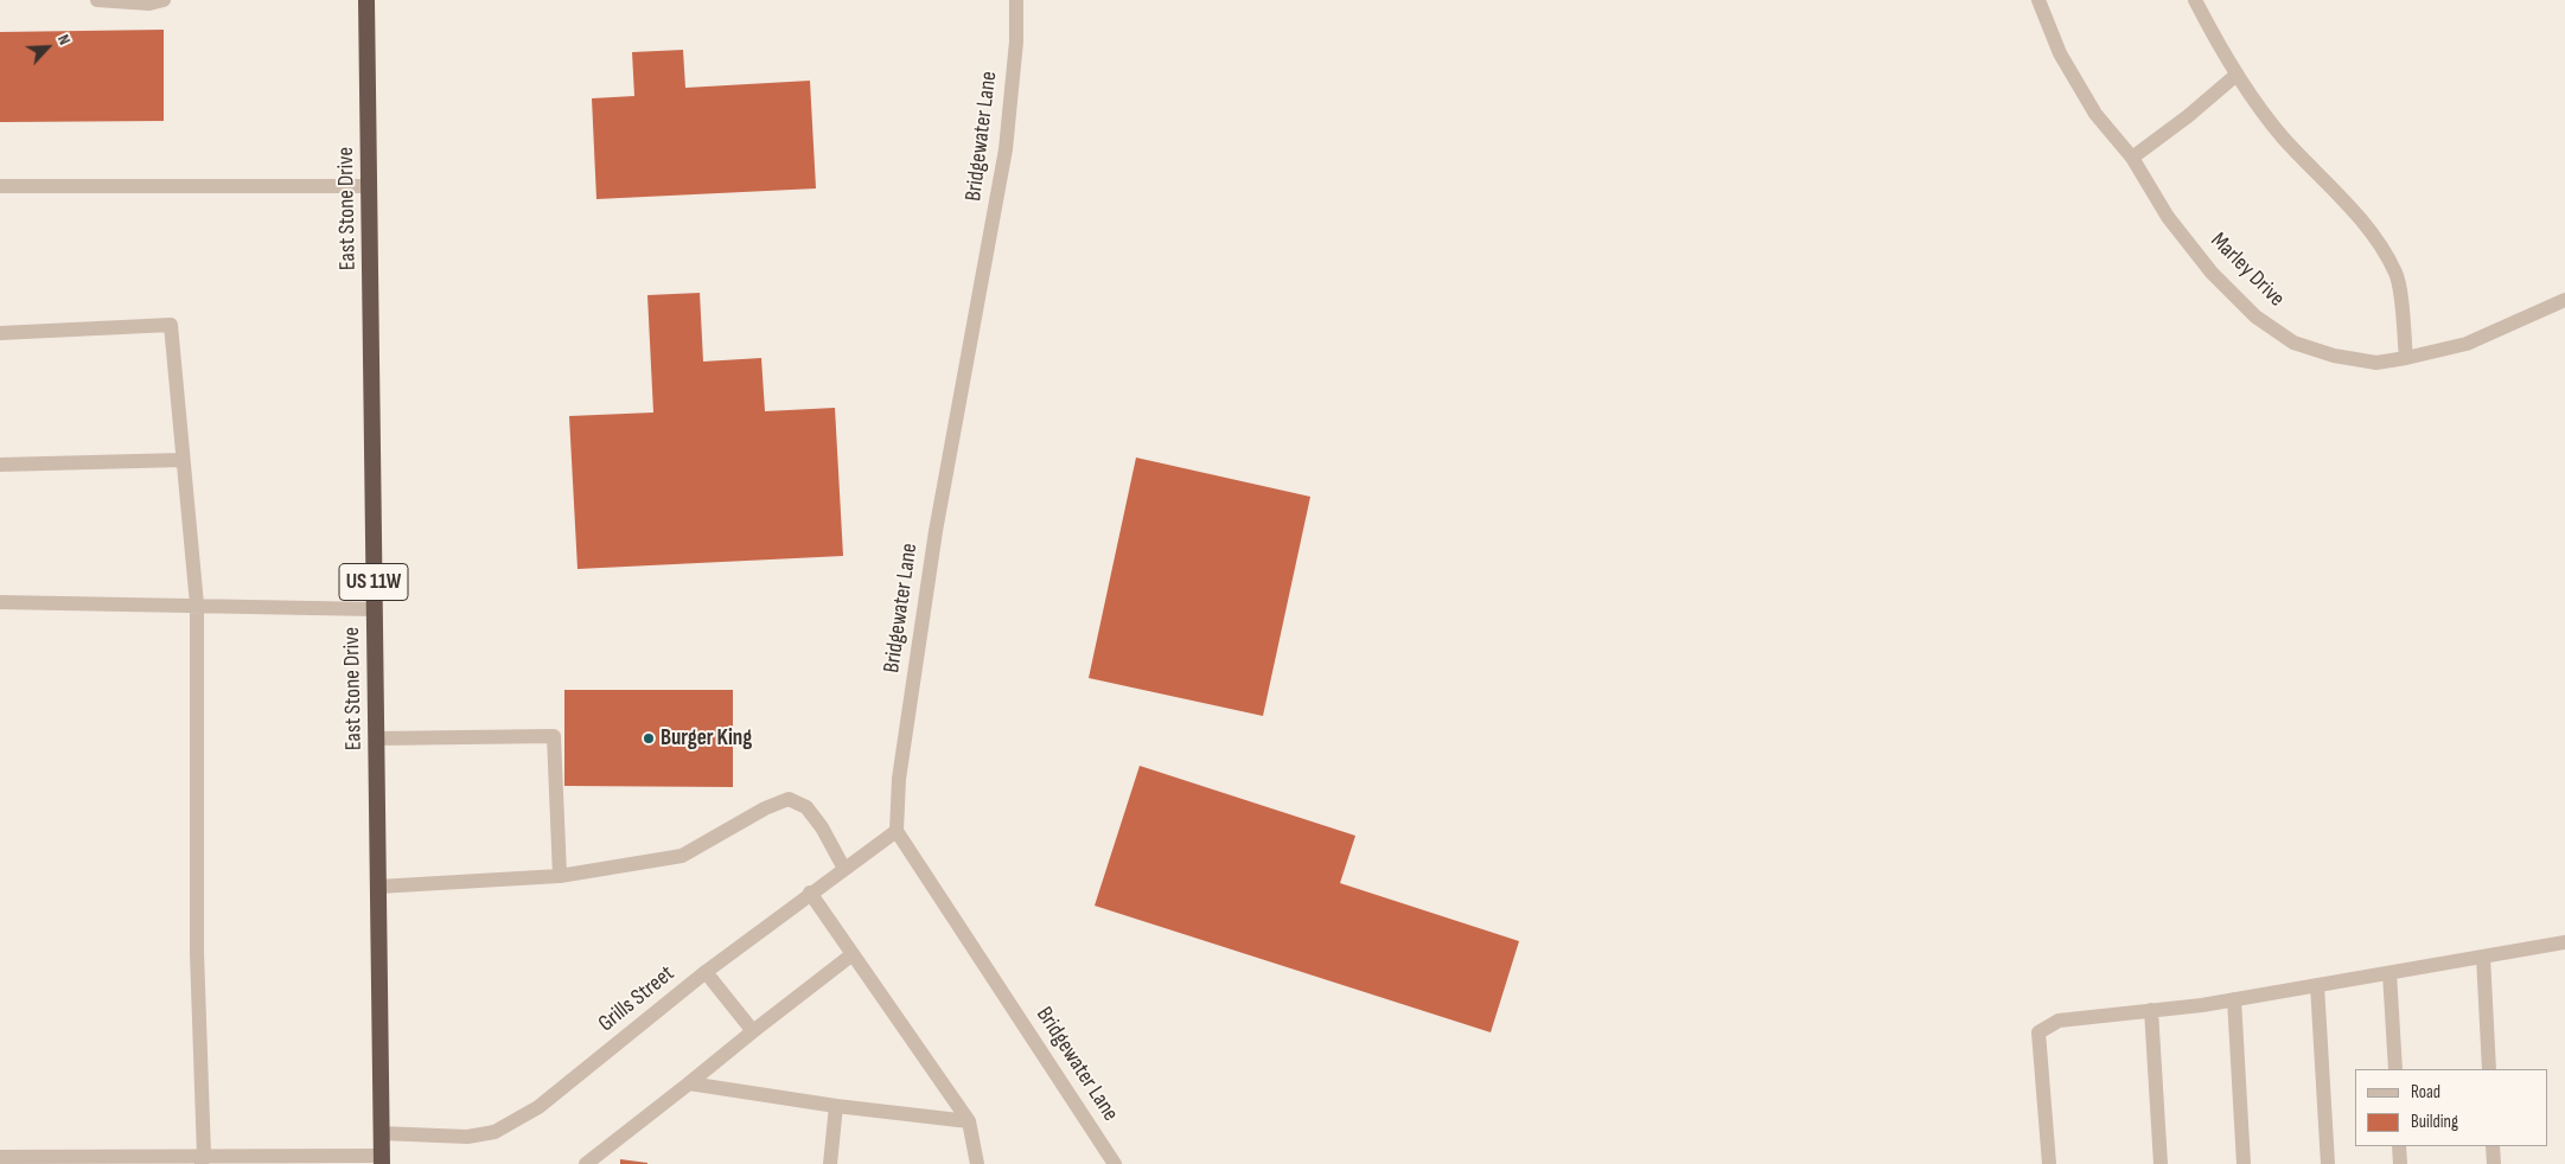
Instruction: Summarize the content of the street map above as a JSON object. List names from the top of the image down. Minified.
{"streets":{"highway":["East Stone Drive","US 11W"],"street":["Bridgewater Lane","Marley Drive","Grills Street"]},"crossings":[["Bridgewater Lane","Grills Street"],["East Stone Drive","Grills Street"]],"places":["Burger King"],"legend":["Road","Building"],"north":"top right"}
